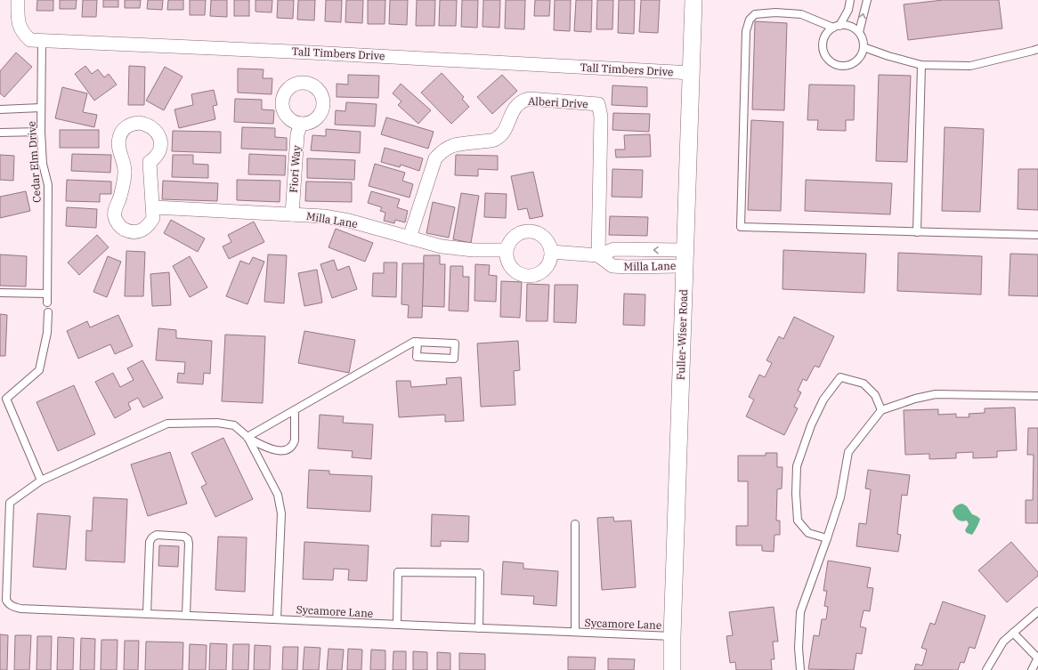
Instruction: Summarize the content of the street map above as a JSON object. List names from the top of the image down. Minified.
{"streets":{"street":["Tall Timbers Drive","Alberi Drive","Fiori Way","Milla Lane","Fuller-Wiser Road"],"lane":["Cedar Elm Drive","Sycamore Lane"]},"crossings":[["Tall Timbers Drive","Cedar Elm Drive"],["Tall Timbers Drive","Fuller-Wiser Road"],["Alberi Drive","Milla Lane"],["Fiori Way","Milla Lane"],["Milla Lane","Fuller-Wiser Road"],["Fuller-Wiser Road","Sycamore Lane"]]}
